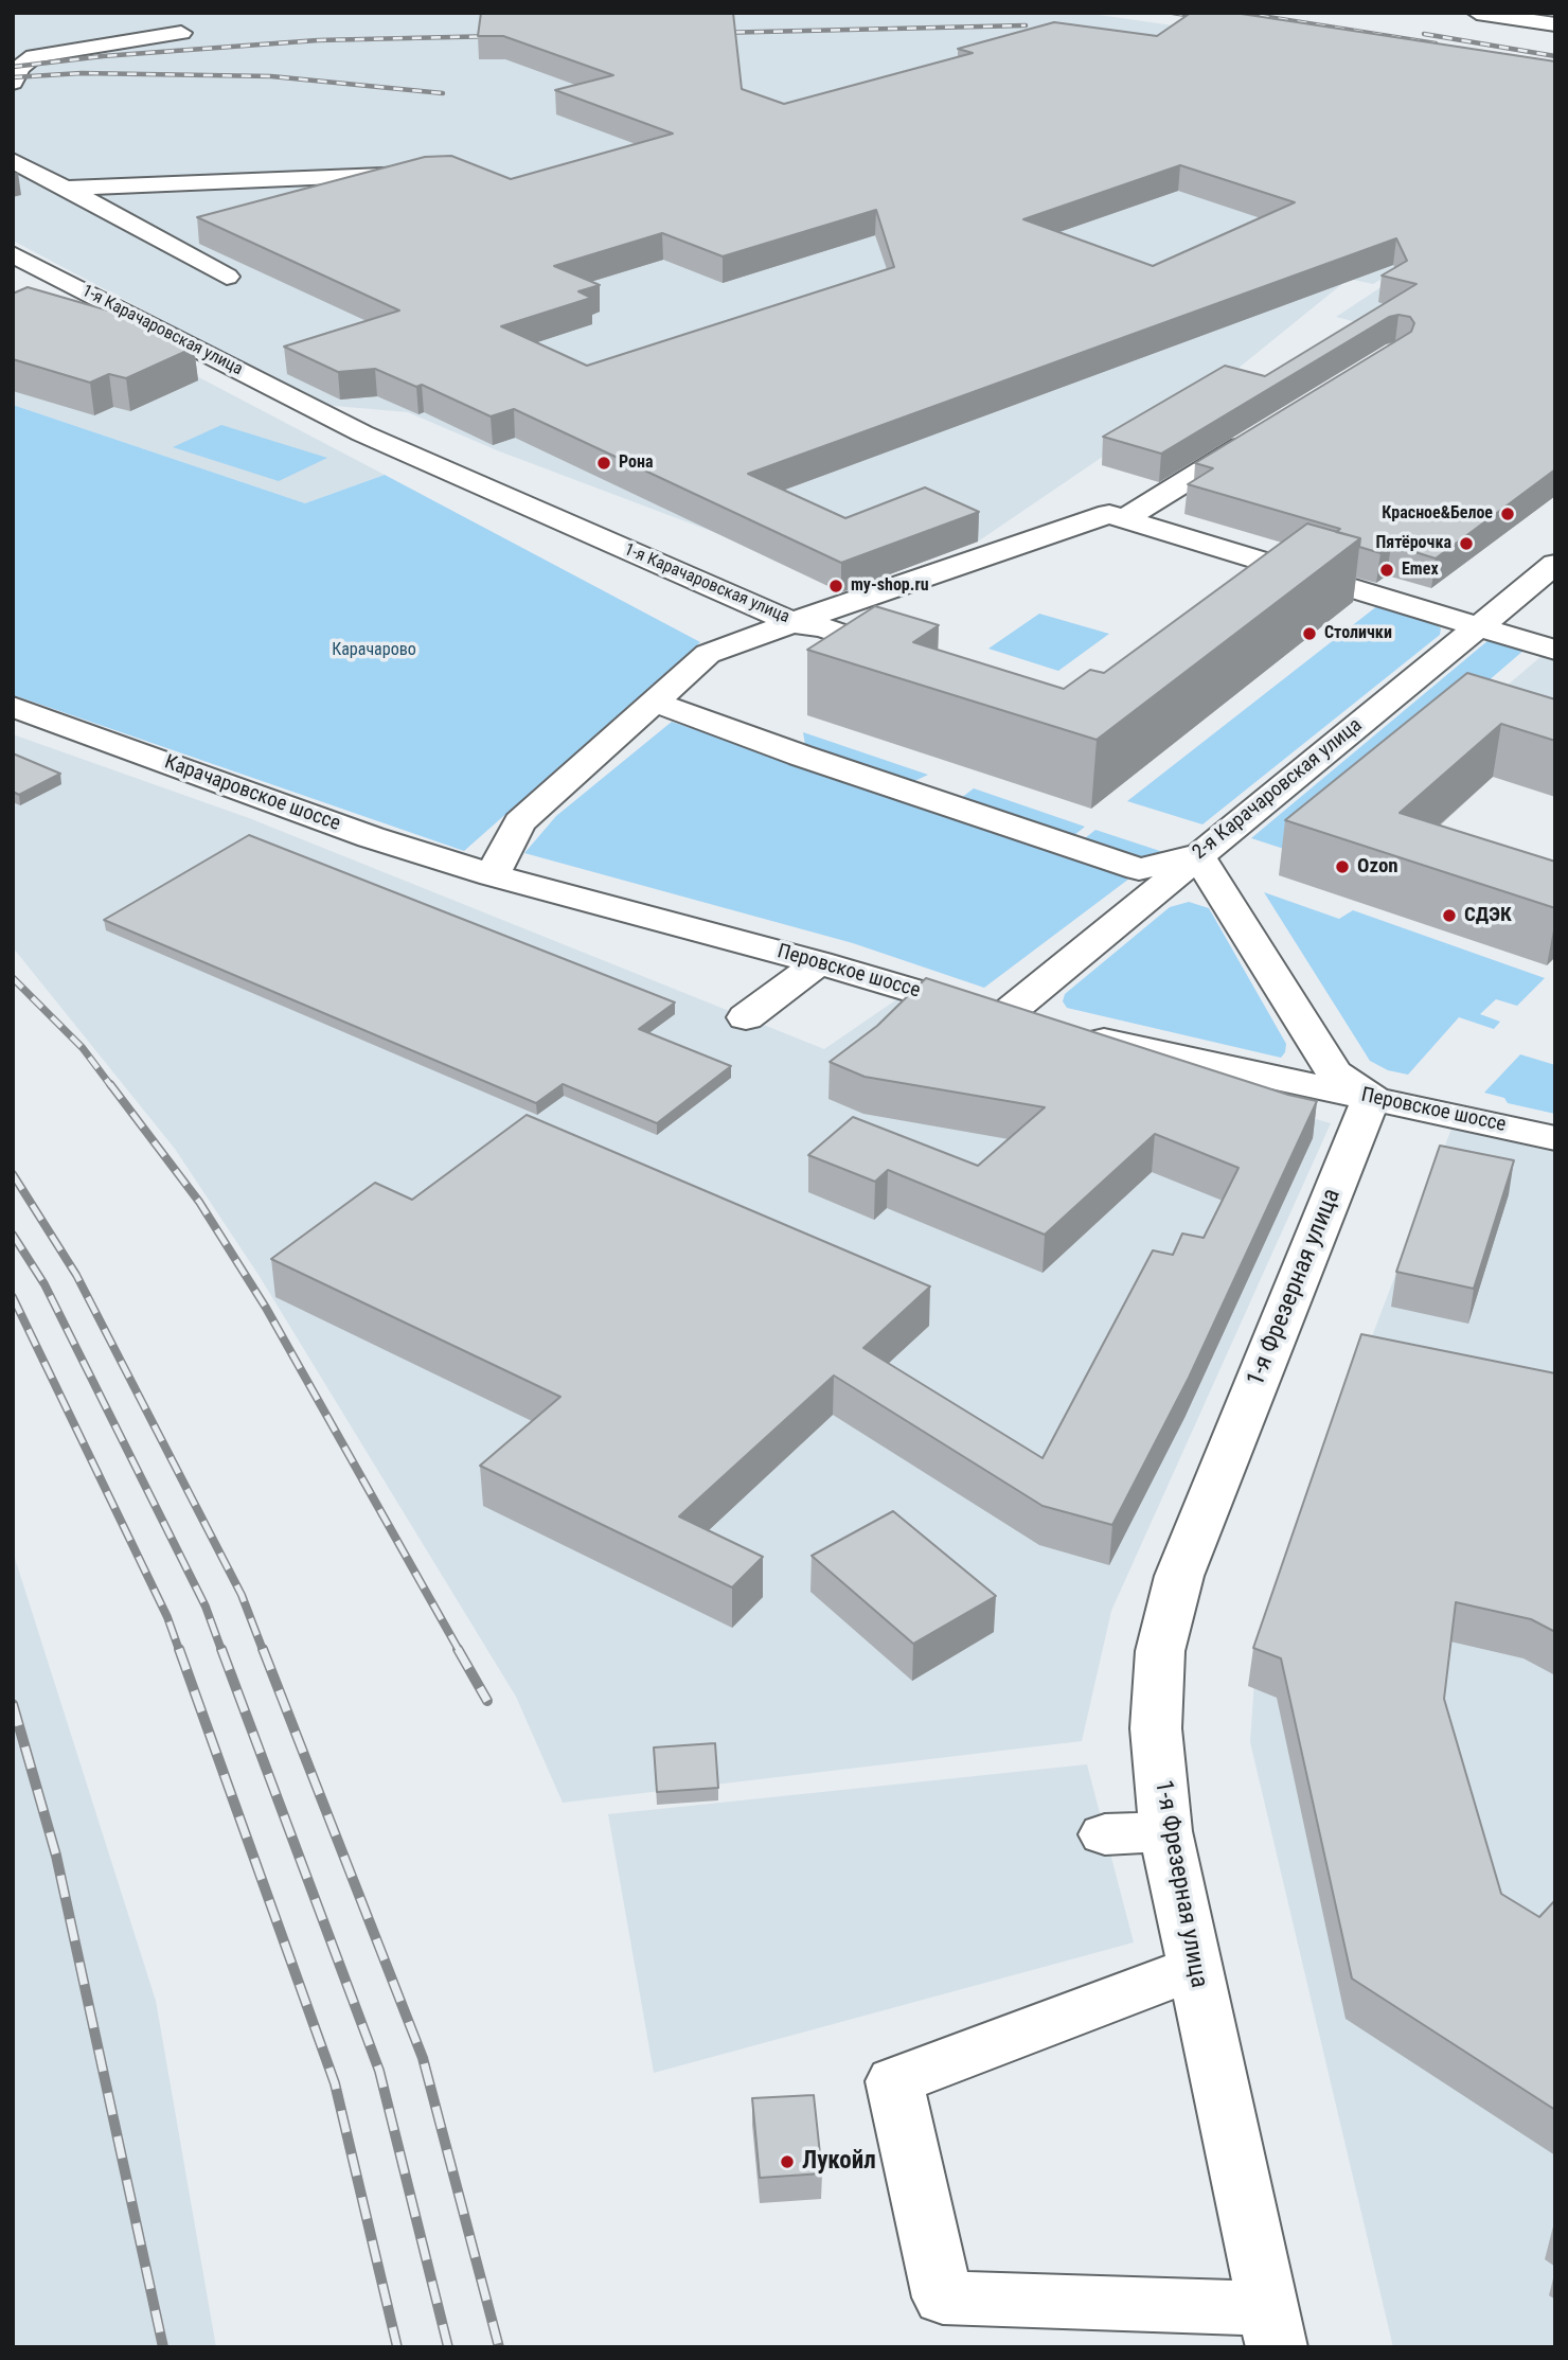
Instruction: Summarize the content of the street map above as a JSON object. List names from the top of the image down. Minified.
{"streets":{"street":["1-я Карачаровская улица","2-я Карачаровская улица","Карачаровское шоссе","Перовское шоссе","1-я Фрезерная улица"]},"crossings":[["1-я Карачаровская улица","2-я Карачаровская улица"],["2-я Карачаровская улица","Перовское шоссе"],["Карачаровское шоссе","Перовское шоссе"],["Перовское шоссе","1-я Фрезерная улица"]],"parks":["Карачарово"],"places":["Рона","Красное&Белое","Пятёрочка","Emex","my-shop.ru","Столички","Ozon","СДЭК","Лукойл"]}
